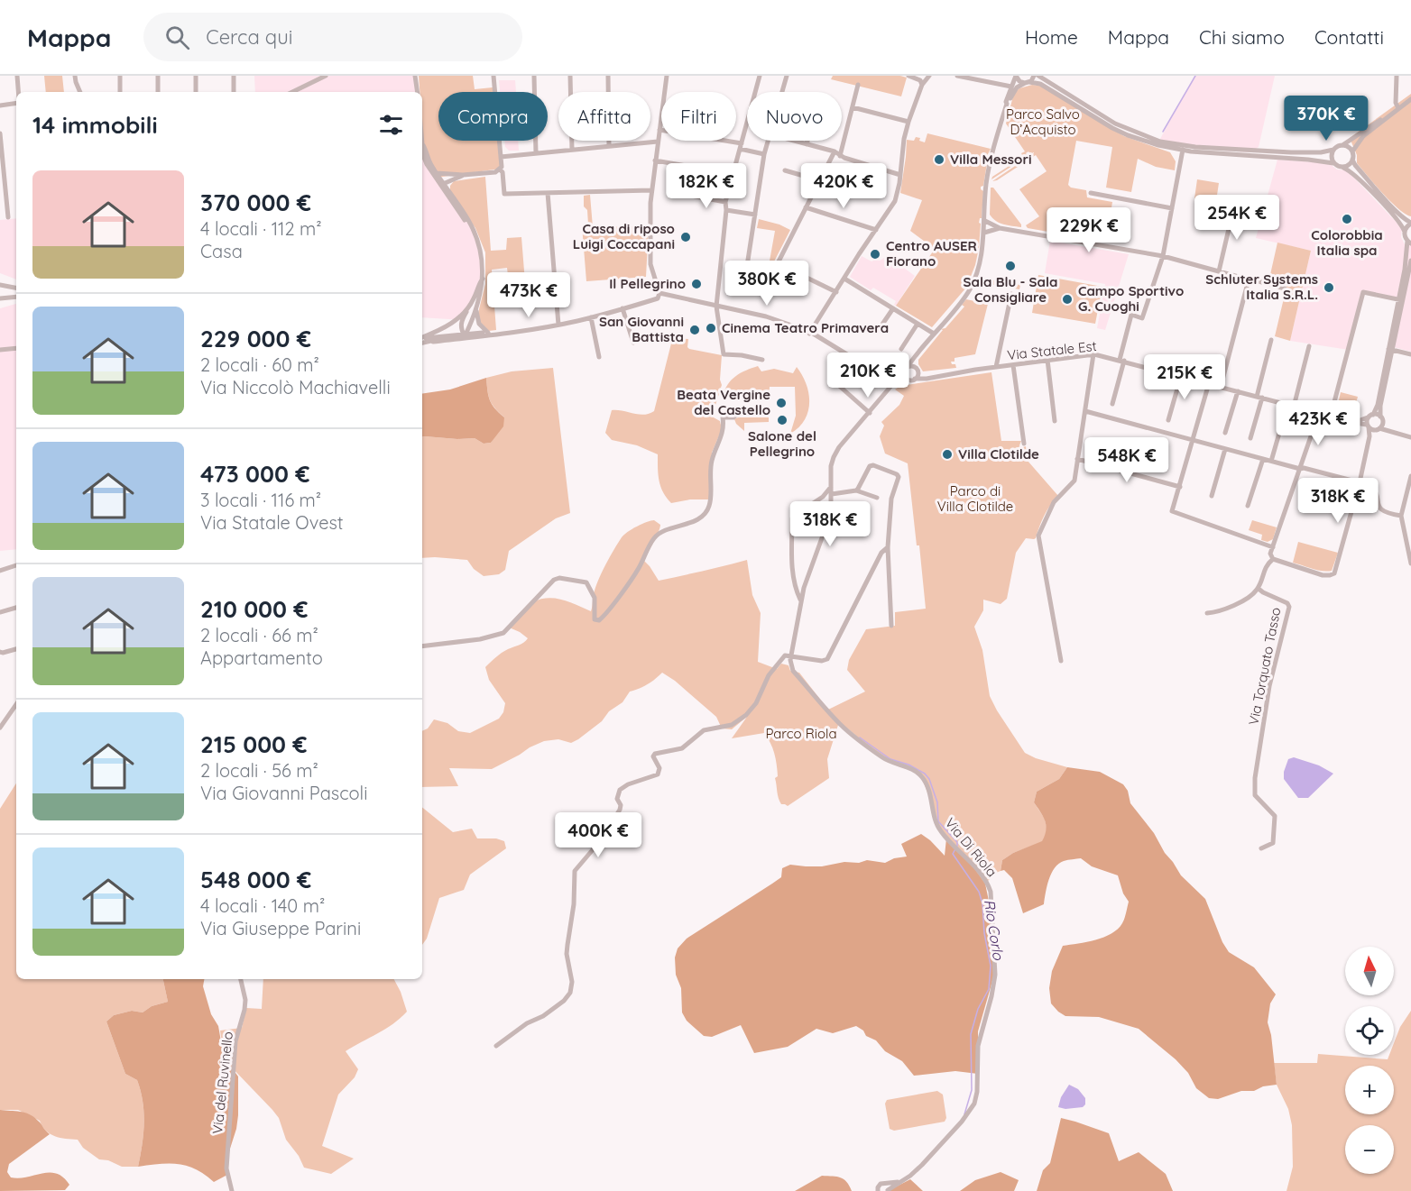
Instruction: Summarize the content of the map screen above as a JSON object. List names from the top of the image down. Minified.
{"streets":{"street":["Via Statale Est","Via Torquato Tasso","Via Di Riola","Via del Ruvinello"]},"crossings":[["Via Statale Est","Via Torquato Tasso"]],"water":["Rio Corlo"],"parks":["Parco Salvo D’Acquisto","Parco di Villa Clotilde","Parco Riola"],"places":["Villa Messori","Colorobbia Italia spa","Casa di riposo Luigi Coccapani","Centro AUSER Fiorano","Sala Blu - Sala Consigliare","Il Pellegrino","Schluter Systems Italia S.R.L.","Campo Sportivo G. Cuoghi","Cinema Teatro Primavera","San Giovanni Battista","Beata Vergine del Castello","Salone del Pellegrino","Villa Clotilde"],"north":"top","page":{"header":"Mappa","search":"Cerca qui","nav":["Home","Mappa","Chi siamo","Contatti"],"chip":["Compra","Affitta","Filtri","Nuovo"],"heading":"14 immobili","price":["370K €","182K €","420K €","254K €","229K €","380K €","473K €","210K €","215K €","423K €","548K €","318K €","318K €","400K €"],"list":[{"name":"370 000 €","note":"4 locali · 112 m² · Casa"},{"name":"229 000 €","note":"2 locali · 60 m² · Via Niccolò Machiavelli"},{"name":"473 000 €","note":"3 locali · 116 m² · Via Statale Ovest"},{"name":"210 000 €","note":"2 locali · 66 m² · Appartamento"},{"name":"215 000 €","note":"2 locali · 56 m² · Via Giovanni Pascoli"},{"name":"548 000 €","note":"4 locali · 140 m² · Via Giuseppe Parini"}],"map_buttons":["+","−"]}}
